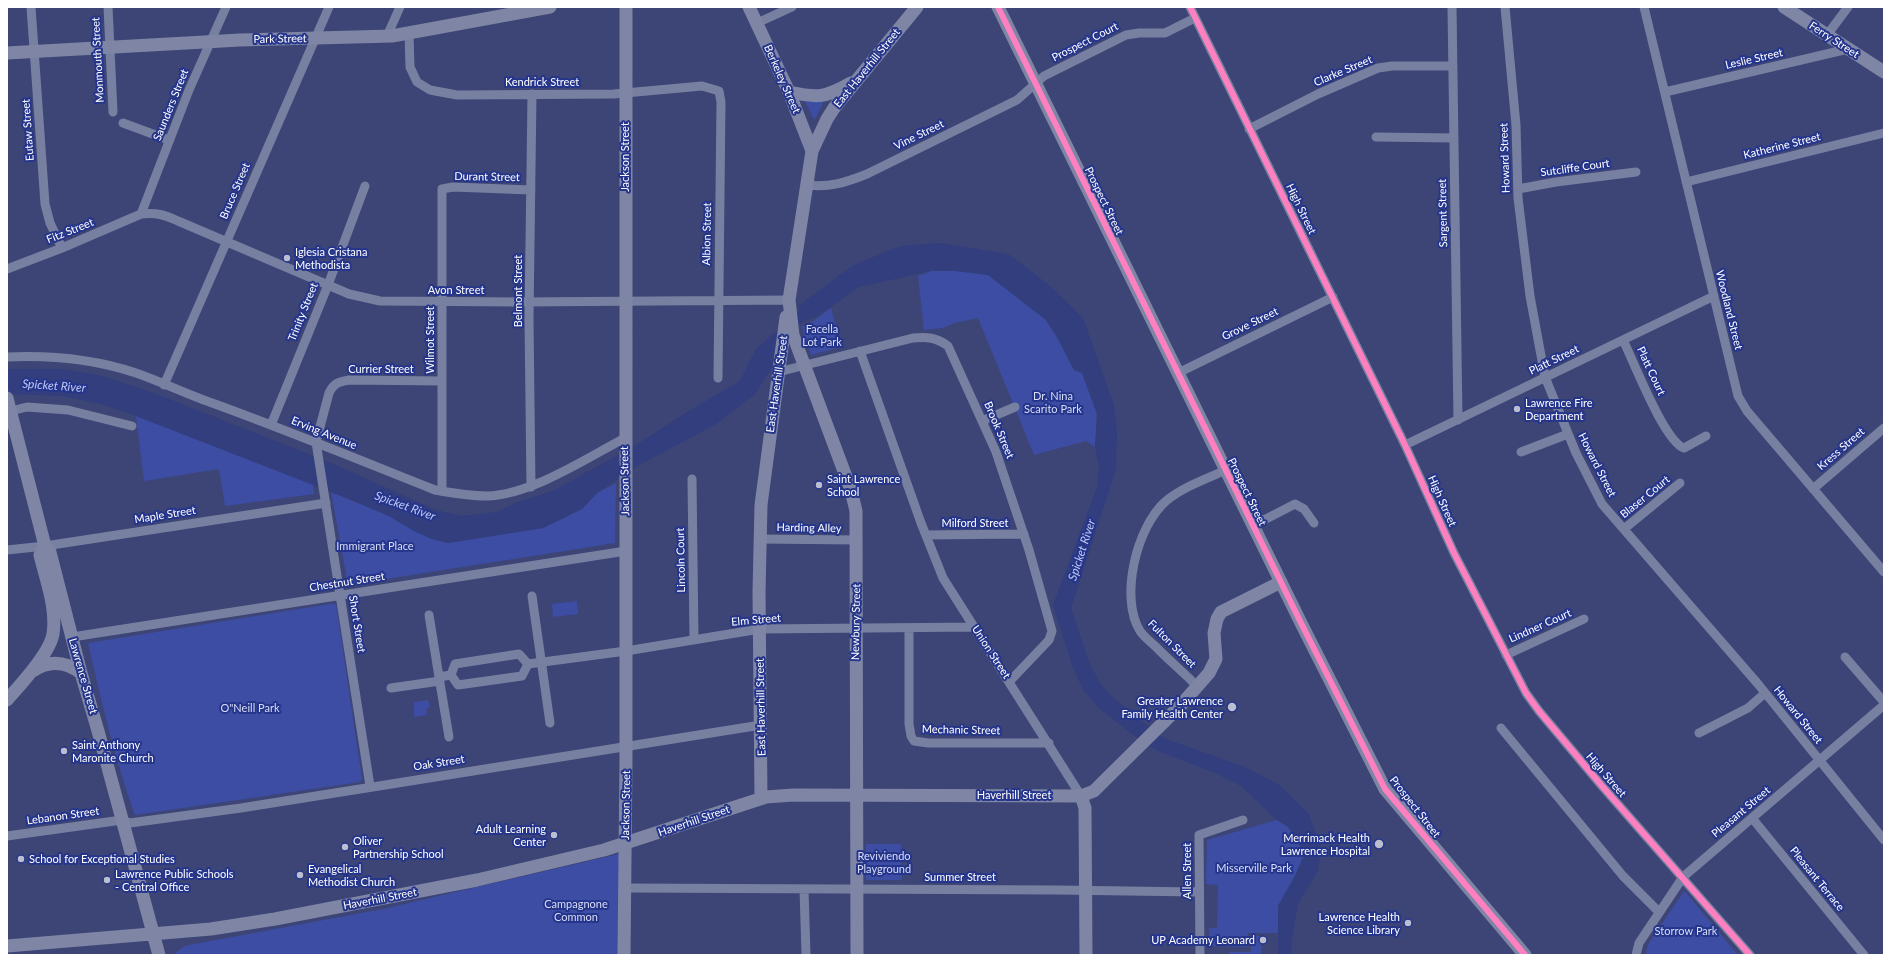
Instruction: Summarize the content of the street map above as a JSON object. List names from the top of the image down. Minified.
{"streets":{"main road":["Park Street","Ferry Street","East Haverhill Street","Berkeley Street","Jackson Street","Prospect Street","Newbury Street","Union Street","Lawrence Street","Haverhill Street"],"street":["Prospect Court","Leslie Street","Monmouth Street","Clarke Street","Kendrick Street","Saunders Street","Eutaw Street","Vine Street","Katherine Street","Howard Street","Sutcliffe Court","Durant Street","Bruce Street","High Street","Sargent Street","Fitz Street","Albion Street","Avon Street","Belmont Street","Woodland Street","Trinity Street","Grove Street","Wilmot Street","Platt Street","Currier Street","Platt Court","Brook Street","Erving Avenue","Kress Street","Blaser Court","Maple Street","Milford Street","Harding Alley","Lincoln Court","Chestnut Street","Elm Street","Short Street","Lindner Court","Fulton Street","Mechanic Street","Oak Street","Pleasant Street","Lebanon Street","Allen Street","Summer Street","Pleasant Terrace"]},"crossings":[["Park Street","Monmouth Street"],["Park Street","Kendrick Street"],["Park Street","Saunders Street"],["Park Street","Eutaw Street"],["Park Street","Bruce Street"],["Ferry Street","Leslie Street"],["Prospect Court","Vine Street"],["Prospect Court","Prospect Street"],["Prospect Court","High Street"],["Leslie Street","Woodland Street"],["East Haverhill Street","Berkeley Street"],["East Haverhill Street","Vine Street"],["East Haverhill Street","Avon Street"],["East Haverhill Street","Brook Street"],["East Haverhill Street","Harding Alley"],["East Haverhill Street","Elm Street"],["East Haverhill Street","Newbury Street"],["East Haverhill Street","Oak Street"],["East Haverhill Street","Haverhill Street"],["Clarke Street","High Street"],["Clarke Street","Sargent Street"],["Kendrick Street","Jackson Street"],["Kendrick Street","Albion Street"],["Kendrick Street","Belmont Street"],["Saunders Street","Fitz Street"],["Saunders Street","Avon Street"],["Eutaw Street","Fitz Street"],["Vine Street","Prospect Street"],["Katherine Street","Woodland Street"],["Jackson Street","Avon Street"],["Jackson Street","Erving Avenue"],["Jackson Street","Chestnut Street"],["Jackson Street","Elm Street"],["Jackson Street","Oak Street"],["Jackson Street","Haverhill Street"],["Jackson Street","Summer Street"],["Howard Street","Sutcliffe Court"],["Howard Street","Platt Street"],["Howard Street","Blaser Court"],["Howard Street","Pleasant Street"],["Durant Street","Belmont Street"],["Durant Street","Wilmot Street"],["Bruce Street","Avon Street"],["Bruce Street","Erving Avenue"],["Prospect Street","Grove Street"],["Prospect Street","Fulton Street"],["High Street","Grove Street"],["High Street","Platt Street"],["High Street","Lindner Court"],["High Street","Pleasant Street"],["Sargent Street","Platt Street"],["Fitz Street","Avon Street"],["Albion Street","Avon Street"],["Avon Street","Belmont Street"],["Avon Street","Trinity Street"],["Avon Street","Wilmot Street"],["Avon Street","Newbury Street"],["Belmont Street","Erving Avenue"],["Woodland Street","Platt Street"],["Woodland Street","Kress Street"],["Trinity Street","Erving Avenue"],["Wilmot Street","Currier Street"],["Wilmot Street","Erving Avenue"],["Platt Street","Platt Court"],["Currier Street","Erving Avenue"],["Currier Street","Short Street"],["Brook Street","Milford Street"],["Brook Street","Newbury Street"],["Brook Street","Union Street"],["Erving Avenue","Short Street"],["Maple Street","Short Street"],["Maple Street","Lawrence Street"],["Milford Street","Union Street"],["Harding Alley","Newbury Street"],["Lincoln Court","Elm Street"],["Chestnut Street","Short Street"],["Chestnut Street","Lawrence Street"],["Elm Street","Newbury Street"],["Elm Street","Union Street"],["Elm Street","Mechanic Street"],["Newbury Street","Haverhill Street"],["Newbury Street","Summer Street"],["Short Street","Oak Street"],["Union Street","Mechanic Street"],["Union Street","Haverhill Street"],["Union Street","Summer Street"],["Lawrence Street","Oak Street"],["Lawrence Street","Haverhill Street"],["Lawrence Street","Lebanon Street"],["Oak Street","Lebanon Street"],["Pleasant Street","Pleasant Terrace"],["Allen Street","Summer Street"]],"water":["Spicket River"],"parks":["Facella Lot Park","Dr. Nina Scarito Park","Immigrant Place","O\"Neill Park","Reviviendo Playground","Misserville Park","Campagnone Common","Storrow Park"],"places":["Iglesia Cristana Methodista","Lawrence Fire Department","Saint Lawrence School","Greater Lawrence Family Health Center","Saint Anthony Maronite Church","Adult Learning Center","Merrimack Health Lawrence Hospital","Oliver Partnership School","School for Exceptional Studies","Evangelical Methodist Church","Lawrence Public Schools - Central Office","Lawrence Health Science Library","UP Academy Leonard"]}
